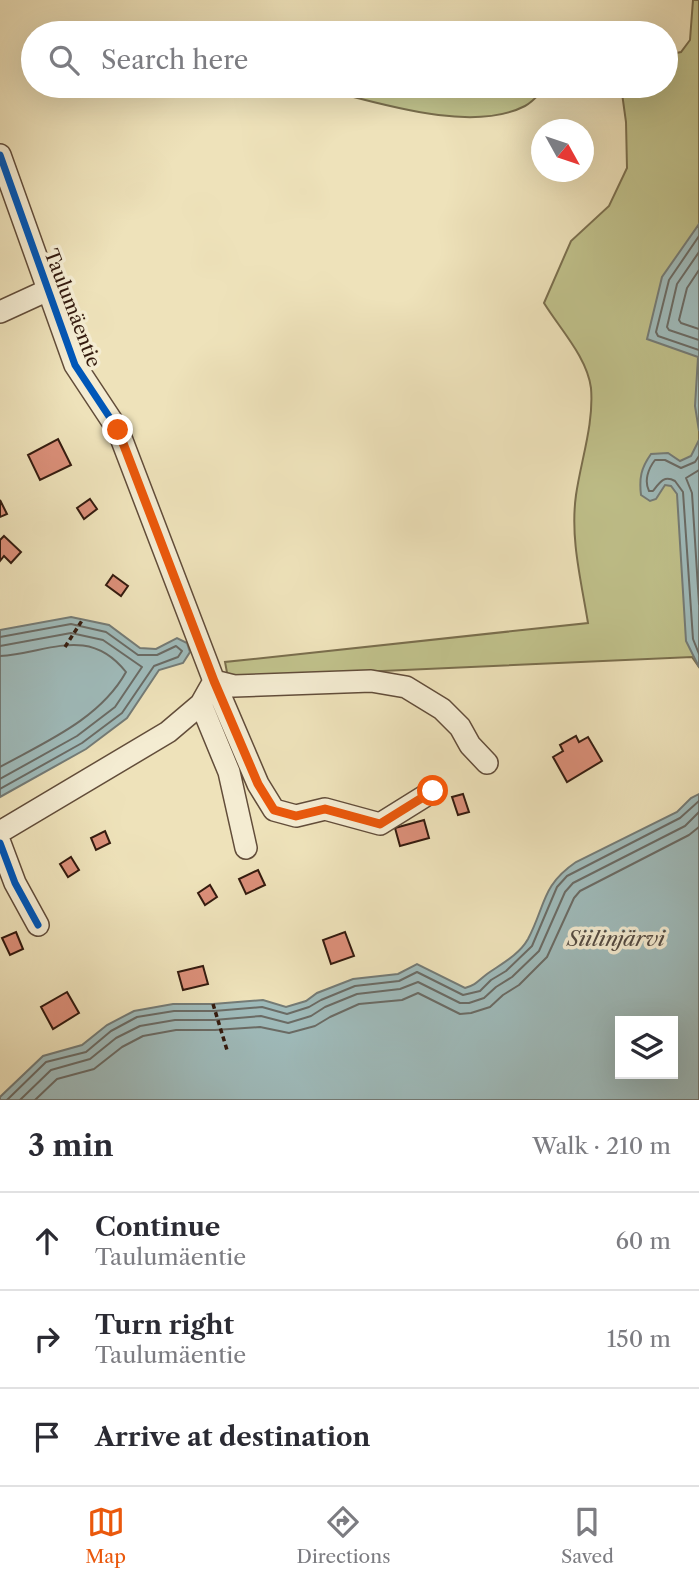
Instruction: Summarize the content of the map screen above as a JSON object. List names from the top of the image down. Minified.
{"streets":{"street":["Taulumäentie"]},"water":["Siilinjärvi"],"north":"bottom right","page":{"search":"Search here","heading":["3 min","Walk · 210 m"],"list":[["Continue","Taulumäentie","60 m"],["Turn right","Taulumäentie","150 m"],"Arrive at destination"],"nav":["Map","Directions","Saved"]}}
